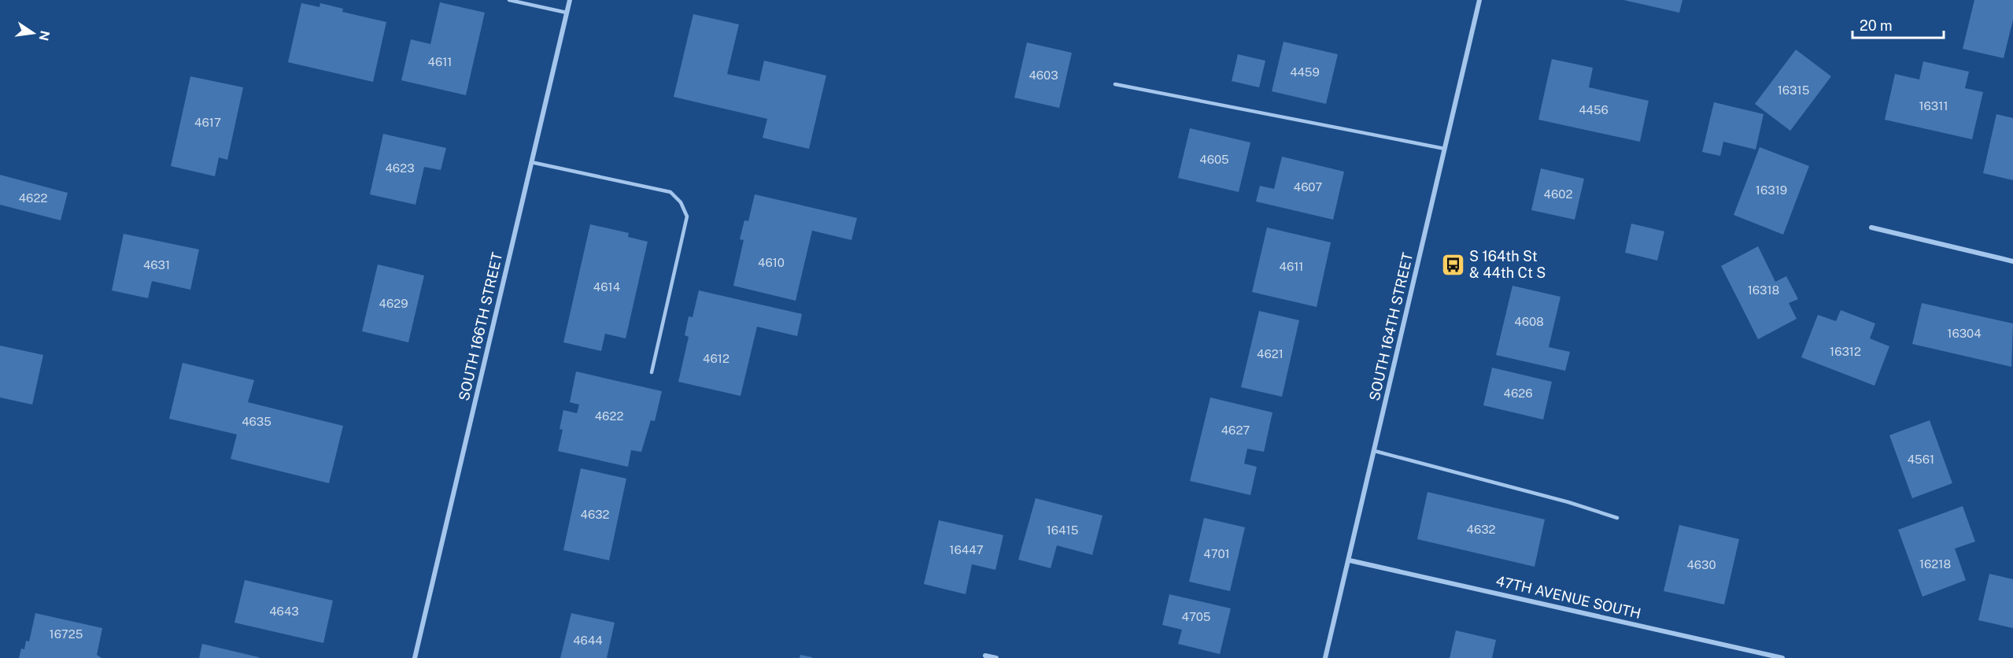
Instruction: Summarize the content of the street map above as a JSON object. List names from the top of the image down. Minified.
{"streets":{"street":["SOUTH 166TH STREET","SOUTH 164TH STREET","47TH AVENUE SOUTH"]},"crossings":[["SOUTH 164TH STREET","47TH AVENUE SOUTH"]],"places":{"bus stop":["S 164th St & 44th Ct S"]},"house_numbers":["4611","4459","4603","16315","16311","4456","4617","4605","4623","4607","16319","4602","4622","4610","4631","4611","4614","16318","4629","4608","16304","16312","4621","4612","4626","4622","4635","4627","4561","4632","4632","16415","16447","4701","16218","4630","4643","4705","16725","4644"],"scale_bar":"20 m","north":"right"}
